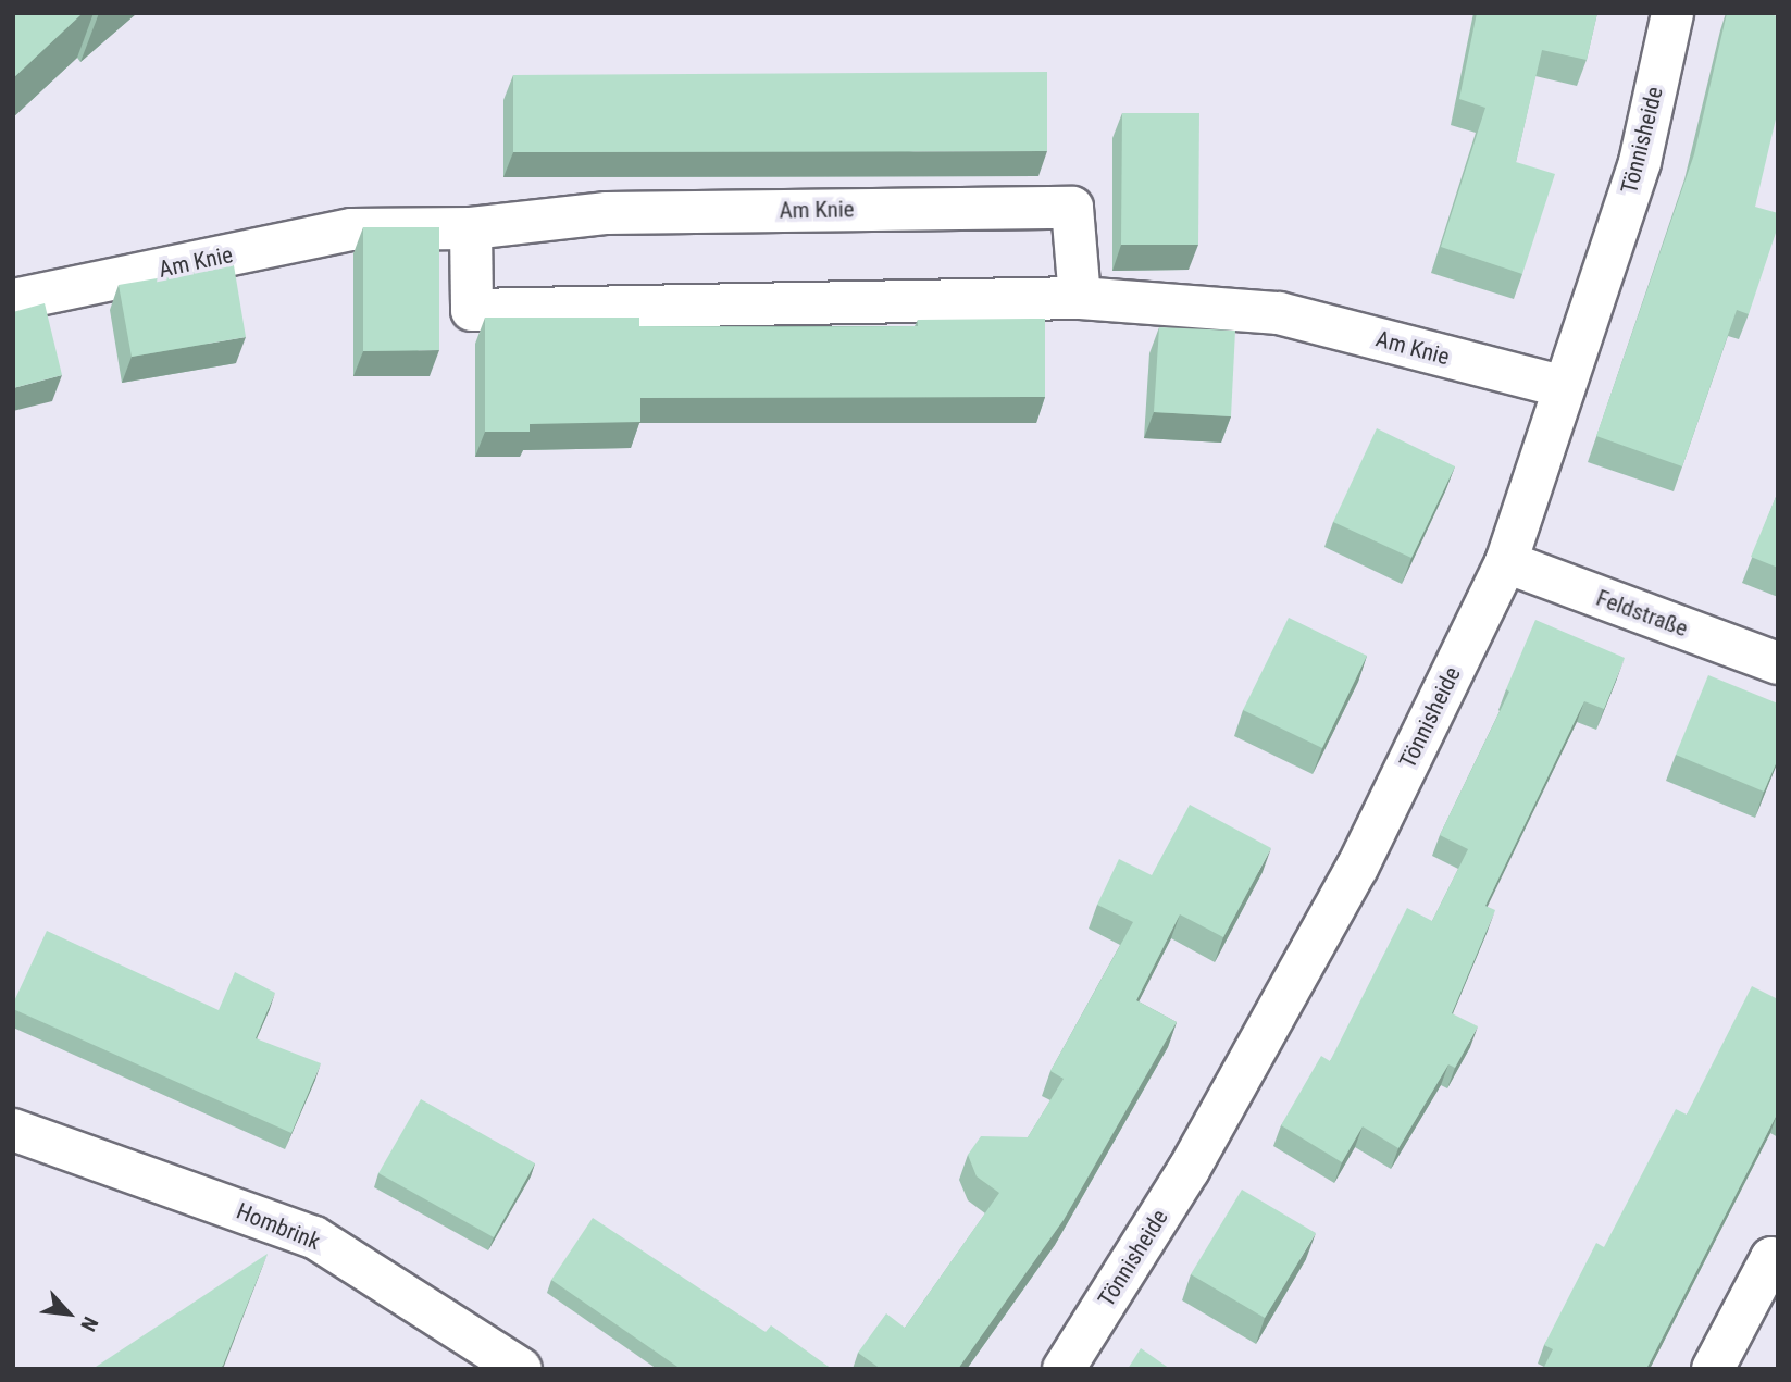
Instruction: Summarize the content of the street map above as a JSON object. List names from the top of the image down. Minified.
{"streets":{"street":["Tönnisheide","Am Knie","Feldstraße","Hombrink"]},"crossings":[["Tönnisheide","Am Knie"],["Tönnisheide","Feldstraße"]],"north":"bottom right"}
